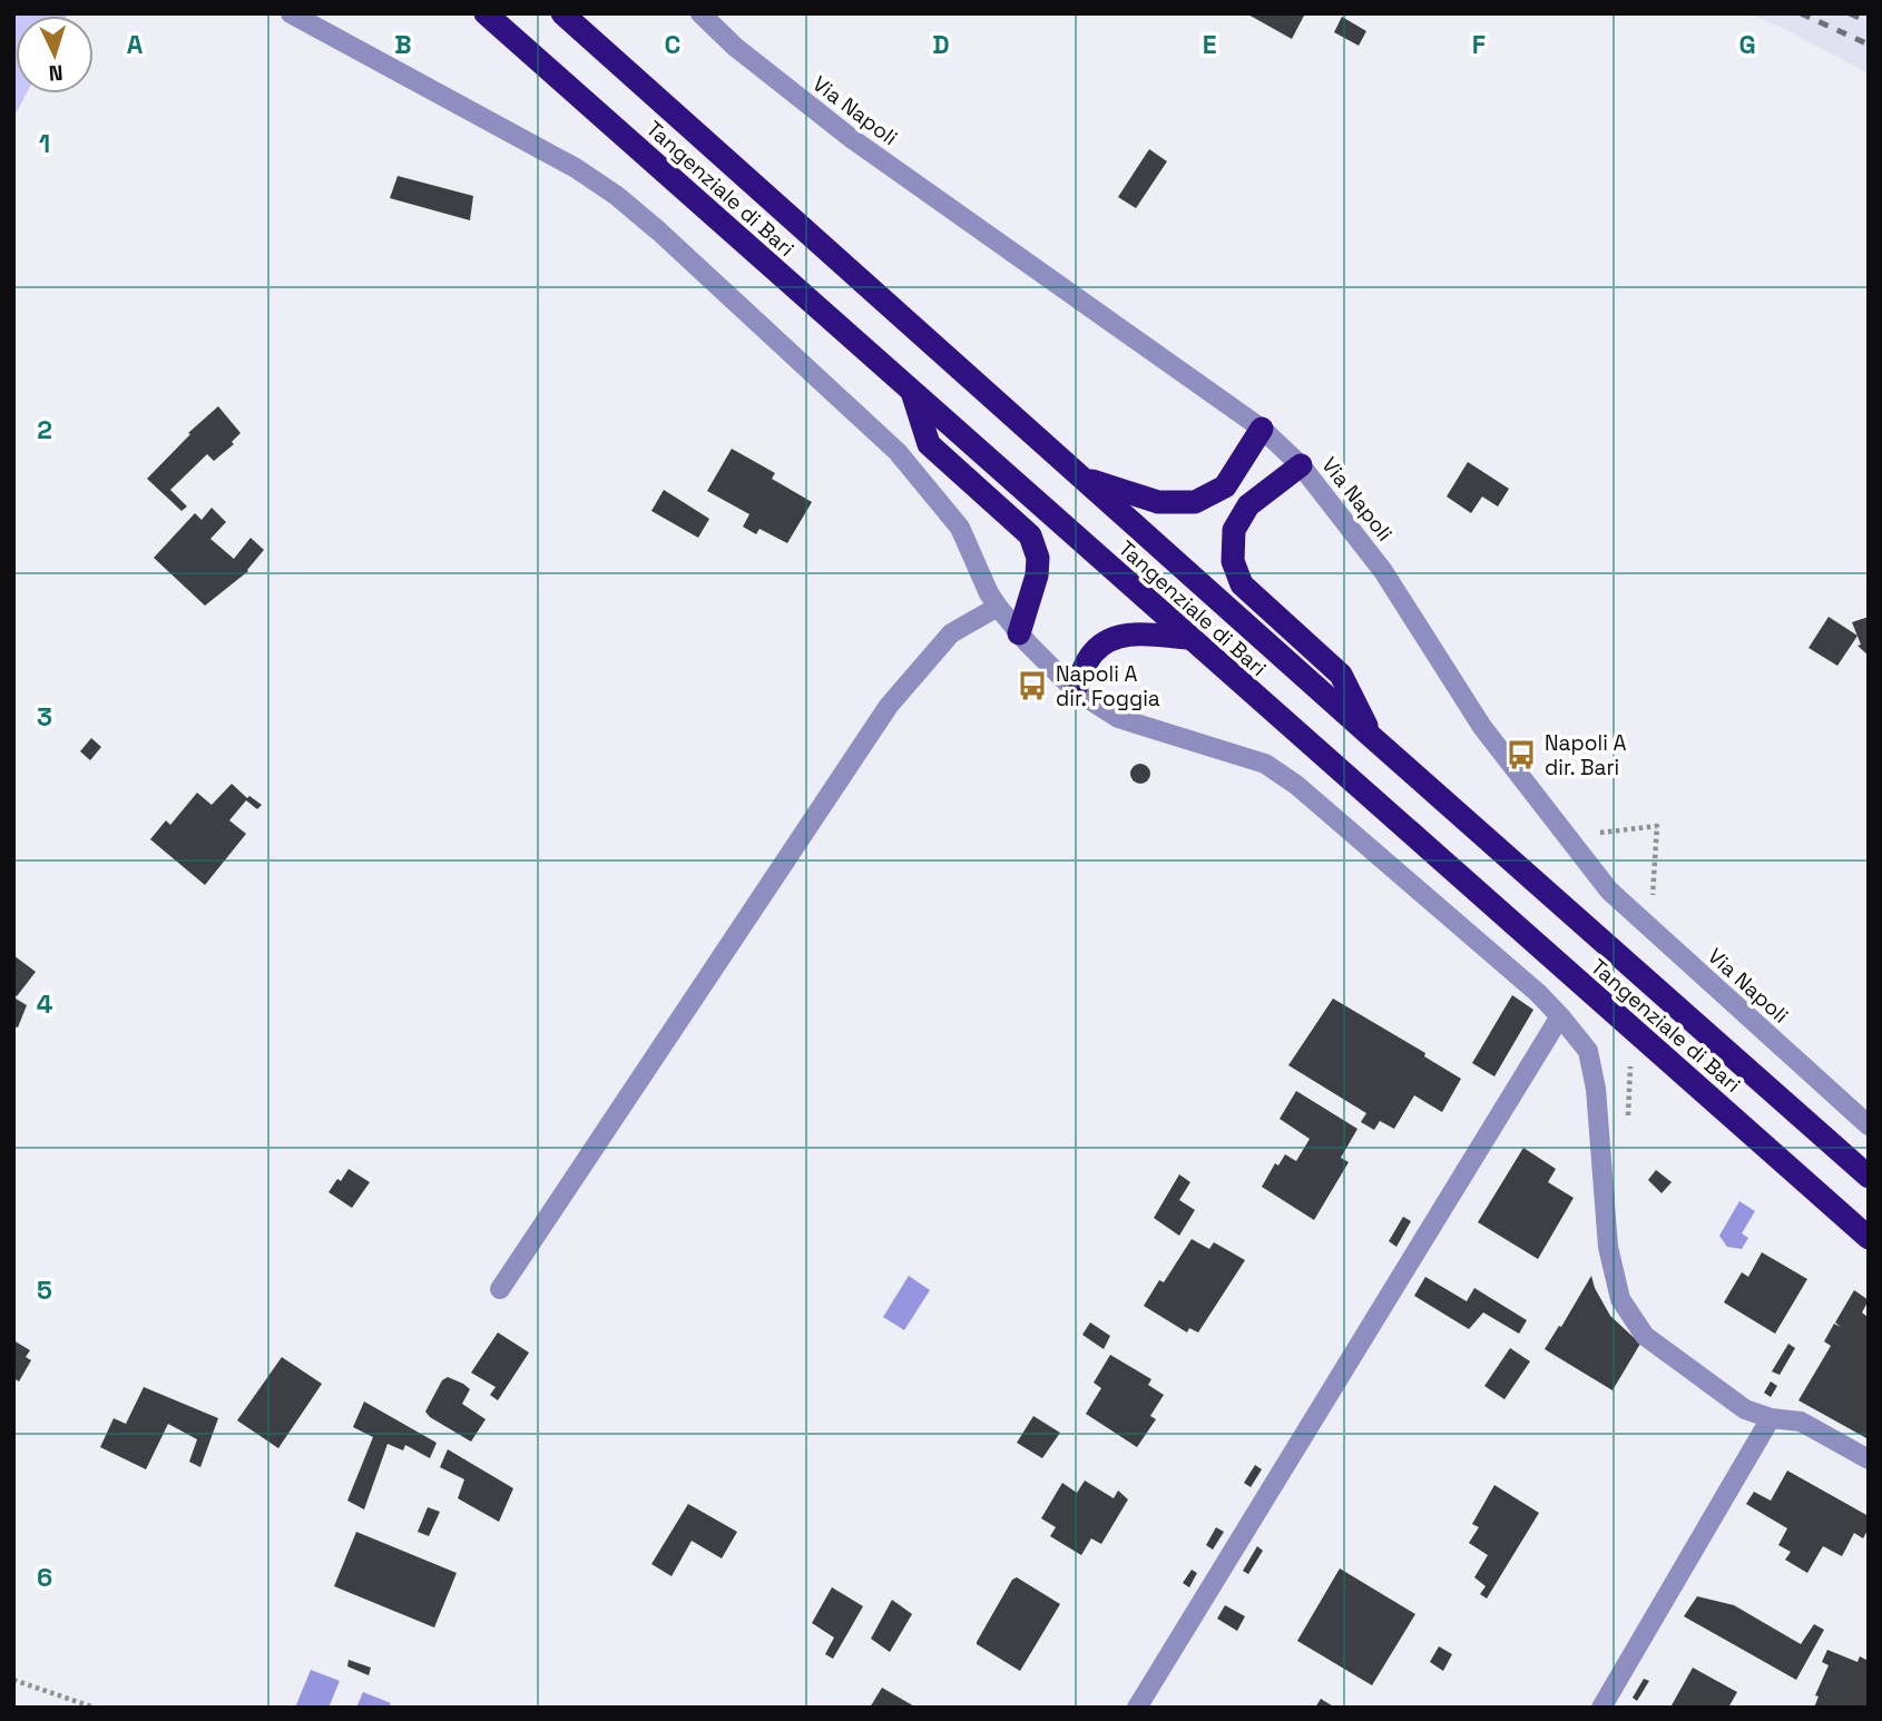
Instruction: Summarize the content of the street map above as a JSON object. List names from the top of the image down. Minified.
{"streets":{"highway":["Tangenziale di Bari"],"street":["Via Napoli"]},"places":{"bus stop":["Napoli A dir. Foggia","Napoli A dir. Bari"]},"north":"bottom","grid":{"columns":["A","B","C","D","E","F","G"],"rows":["1","2","3","4","5","6"]}}
